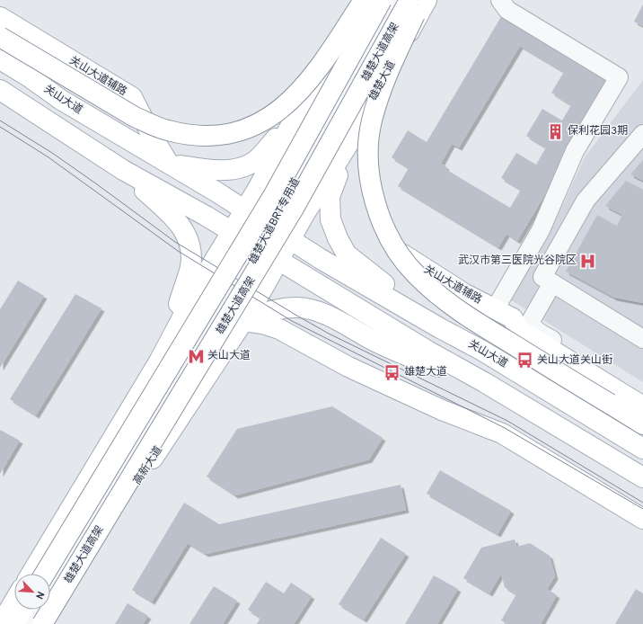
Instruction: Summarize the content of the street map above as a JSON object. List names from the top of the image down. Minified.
{"streets":{"main road":["雄楚大道高架","关山大道辅路","雄楚大道","关山大道","高新大道"],"street":["雄楚大道BRT专用道"]},"crossings":[["关山大道辅路","雄楚大道"],["关山大道辅路","关山大道"],["雄楚大道","关山大道"],["雄楚大道","高新大道"],["关山大道","雄楚大道BRT专用道"]],"places":{"building":["保利花园3期"],"hospital":["武汉市第三医院光谷院区"],"metro station":["关山大道"],"bus stop":["关山大道关山街","雄楚大道"]},"north":"bottom right"}
